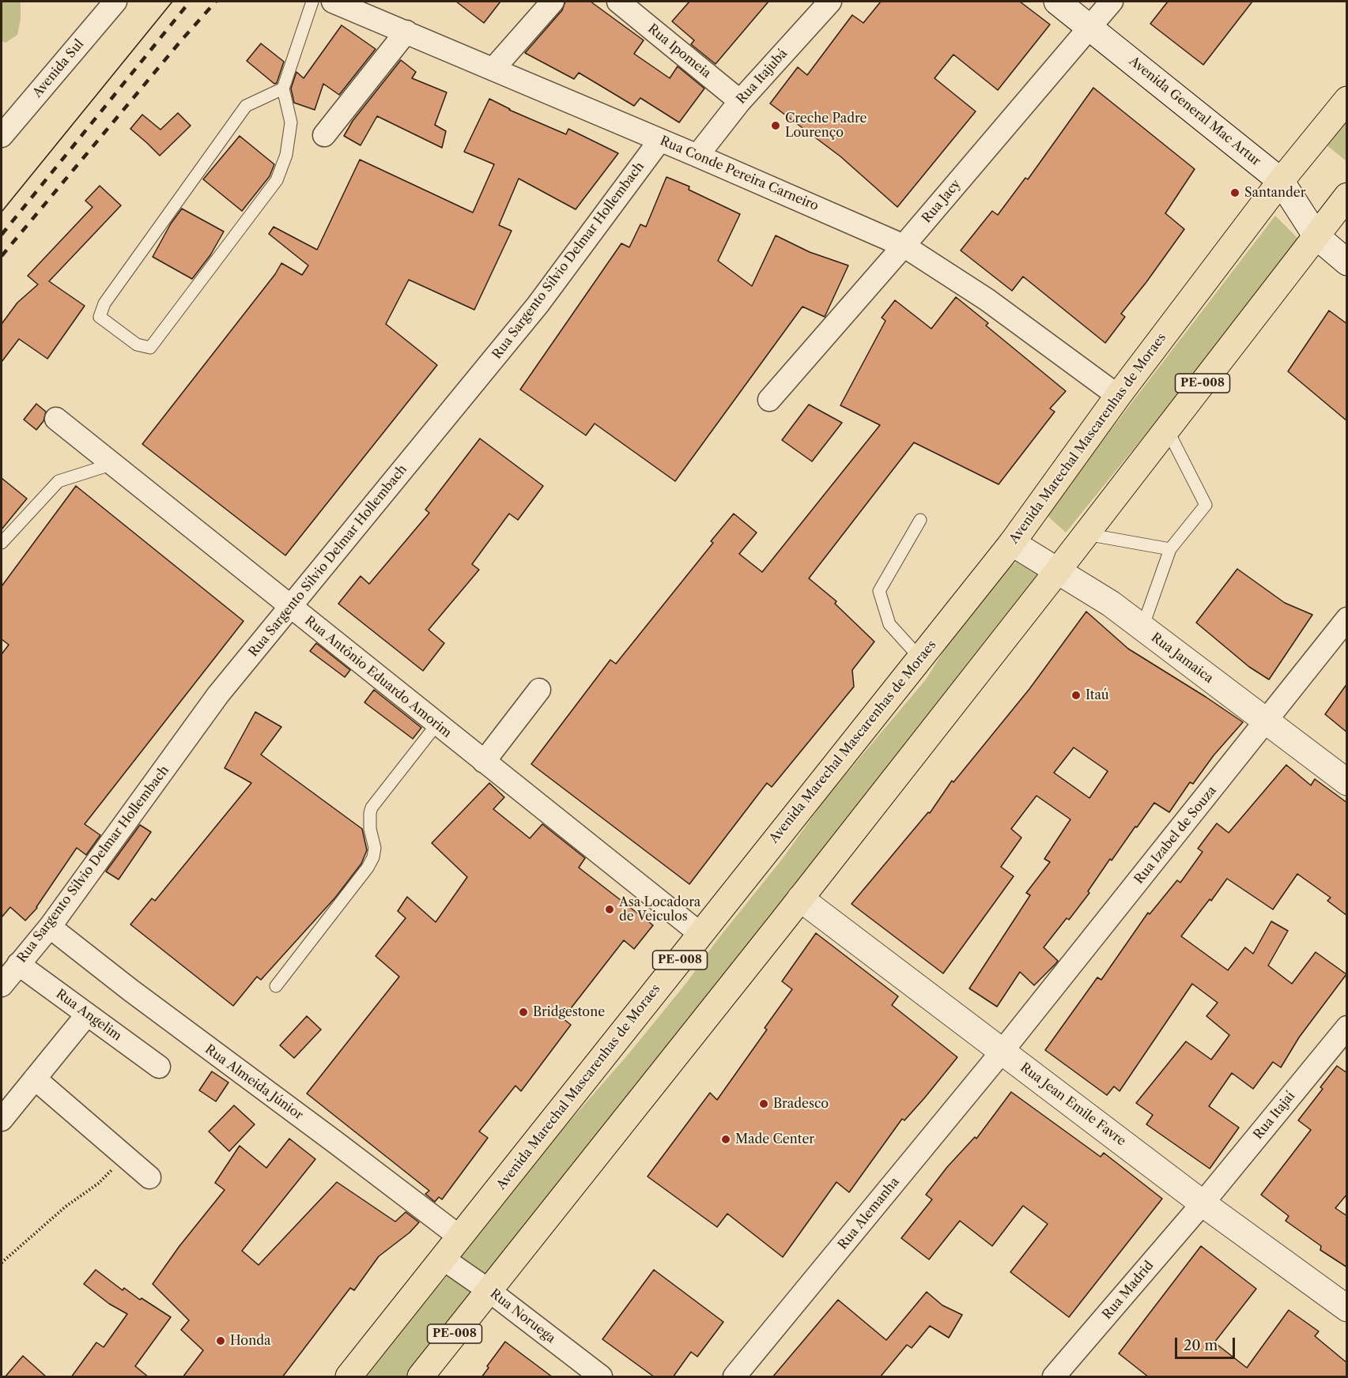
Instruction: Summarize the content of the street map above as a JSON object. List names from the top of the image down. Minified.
{"streets":{"highway":["PE-008","Avenida Marechal Mascarenhas de Moraes"],"street":["Rua Ipomeia","Avenida Sul","Rua Itajubá","Avenida General Mac Artur","Rua Conde Pereira Carneiro","Rua Jacy","Rua Sargento Sílvio Delmar Hollembach","Rua Jamaica","Rua Antônio Eduardo Amorim","Rua Izabel de Souza","Rua Angelim","Rua Almeida Júnior","Rua Jean Emile Favre","Rua Itajaí","Rua Alemanha","Rua Madrid","Rua Noruega"]},"crossings":[["Rua Ipomeia","Rua Itajubá"],["Rua Itajubá","Rua Conde Pereira Carneiro"],["Avenida General Mac Artur","Rua Jacy"],["Avenida General Mac Artur","PE-008"],["Avenida General Mac Artur","Avenida Marechal Mascarenhas de Moraes"],["Rua Conde Pereira Carneiro","Rua Jacy"],["Rua Conde Pereira Carneiro","Rua Sargento Sílvio Delmar Hollembach"],["Rua Conde Pereira Carneiro","Avenida Marechal Mascarenhas de Moraes"],["Rua Sargento Sílvio Delmar Hollembach","Rua Antônio Eduardo Amorim"],["Rua Sargento Sílvio Delmar Hollembach","Rua Angelim"],["Rua Sargento Sílvio Delmar Hollembach","Rua Almeida Júnior"],["PE-008","Rua Jamaica"],["PE-008","Rua Jean Emile Favre"],["PE-008","Rua Noruega"],["Avenida Marechal Mascarenhas de Moraes","Rua Jamaica"],["Avenida Marechal Mascarenhas de Moraes","Rua Antônio Eduardo Amorim"],["Avenida Marechal Mascarenhas de Moraes","Rua Almeida Júnior"],["Avenida Marechal Mascarenhas de Moraes","Rua Noruega"],["Rua Jamaica","Rua Izabel de Souza"],["Rua Izabel de Souza","Rua Jean Emile Favre"],["Rua Izabel de Souza","Rua Alemanha"],["Rua Jean Emile Favre","Rua Itajaí"],["Rua Jean Emile Favre","Rua Alemanha"],["Rua Jean Emile Favre","Rua Madrid"],["Rua Itajaí","Rua Madrid"]],"places":["Creche Padre Lourenço","Santander","Itaú","Asa Locadora de Veiculos","Bridgestone","Bradesco","Made Center","Honda"],"scale_bar":"20 m"}
